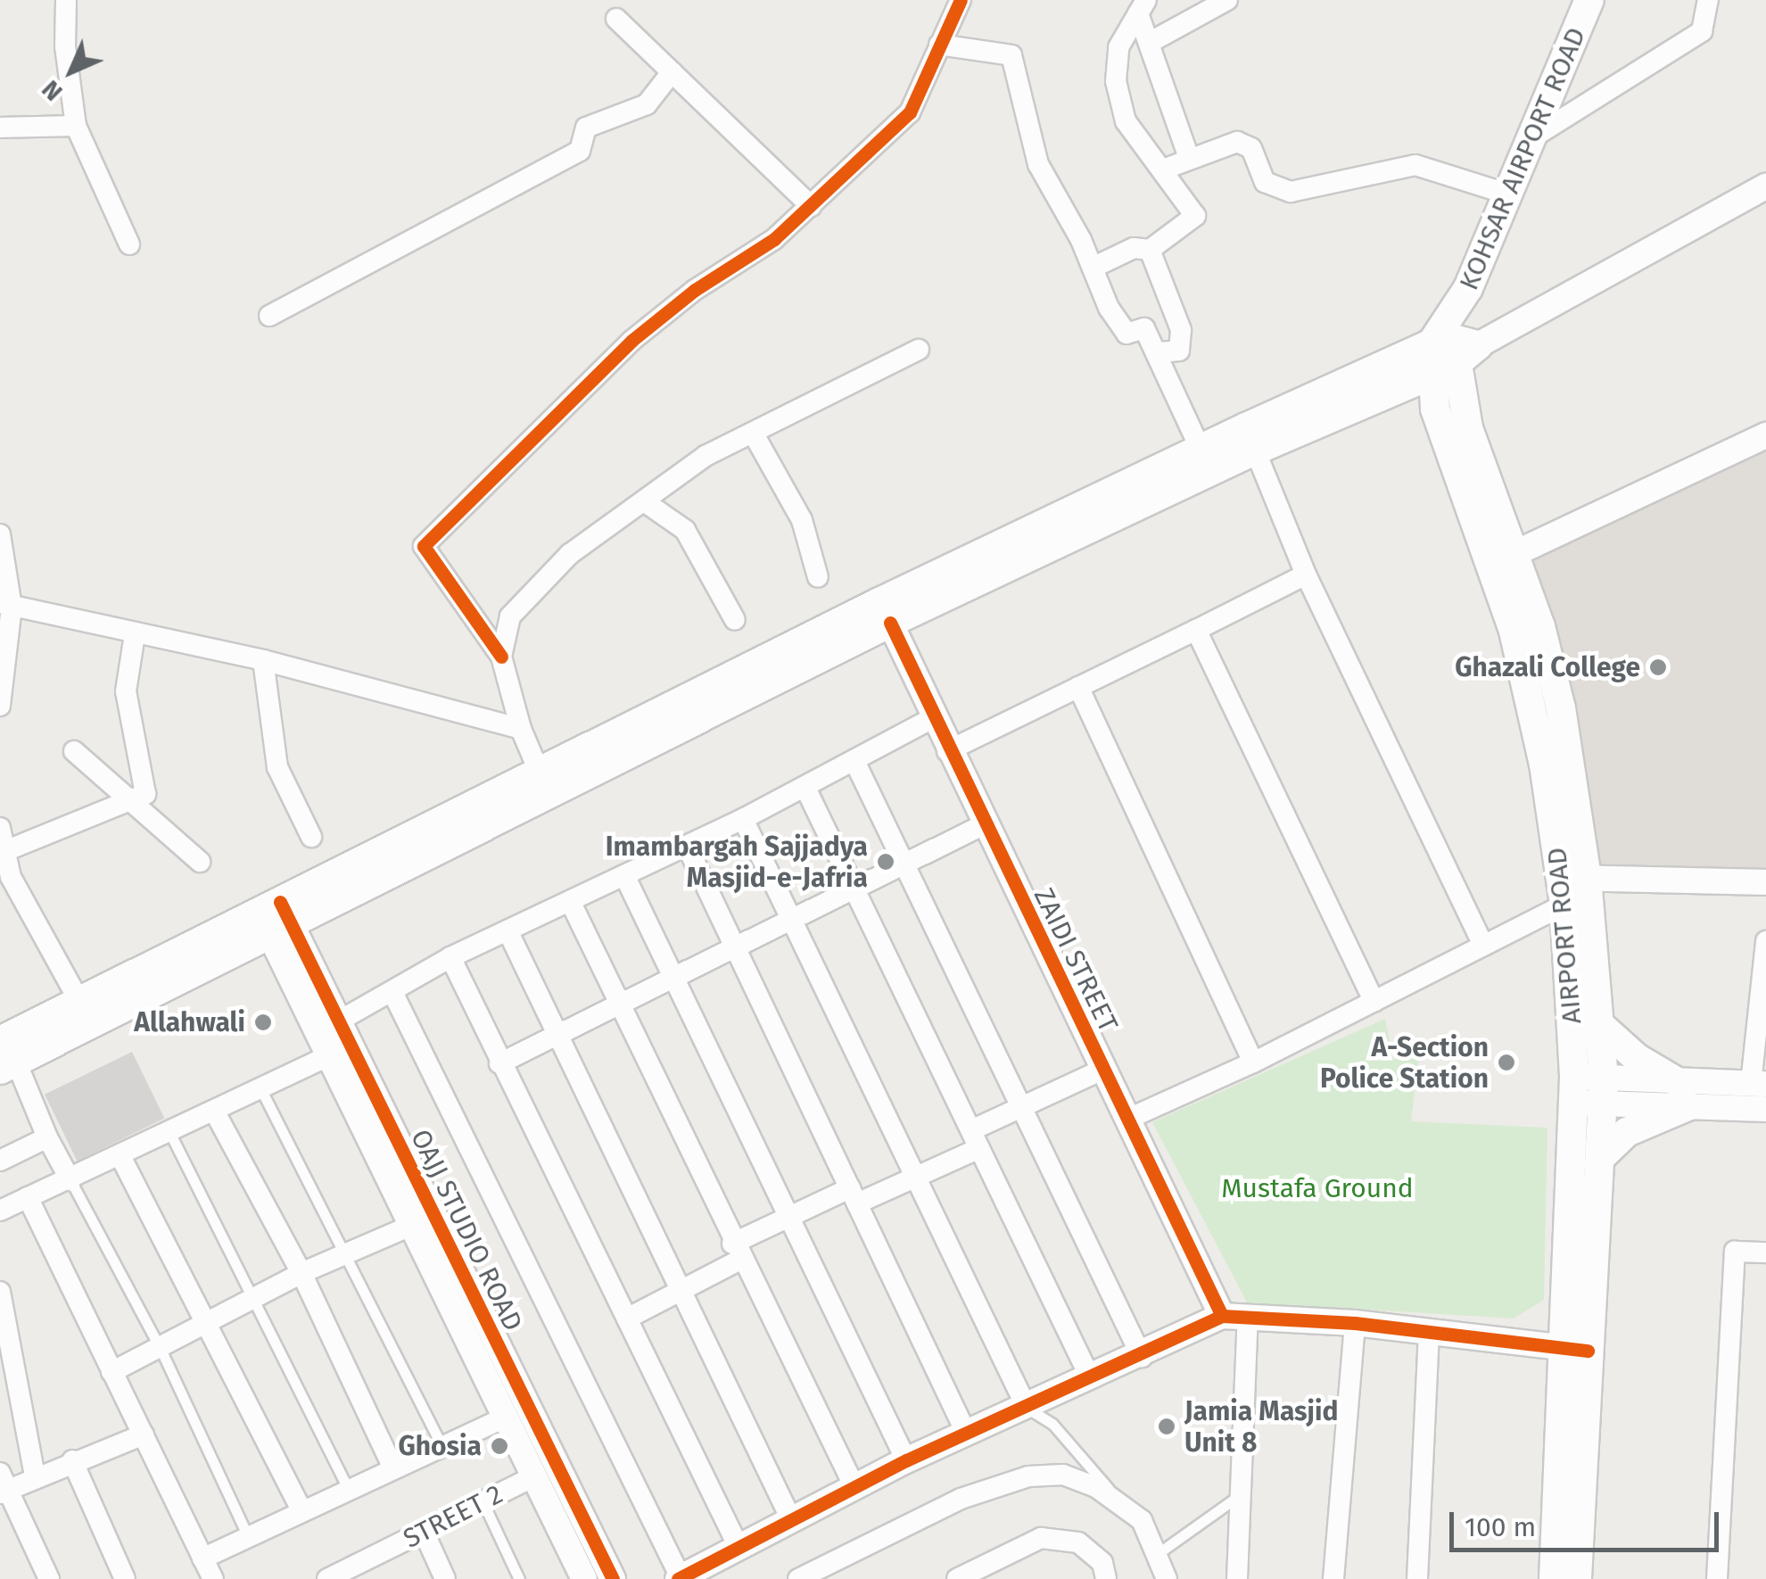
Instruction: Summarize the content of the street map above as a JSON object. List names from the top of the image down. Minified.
{"streets":{"main road":["KOHSAR AIRPORT ROAD","AIRPORT ROAD"],"street":["ZAIDI STREET","OAJJ STUDIO ROAD","STREET 2"]},"crossings":[["KOHSAR AIRPORT ROAD","AIRPORT ROAD"],["OAJJ STUDIO ROAD","STREET 2"]],"parks":["Mustafa Ground"],"places":["Ghazali College","Imambargah Sajjadya Masjid-e-Jafria","Allahwali","A-Section Police Station","Jamia Masjid Unit 8","Ghosia"],"scale_bar":"100 m","north":"bottom left"}
